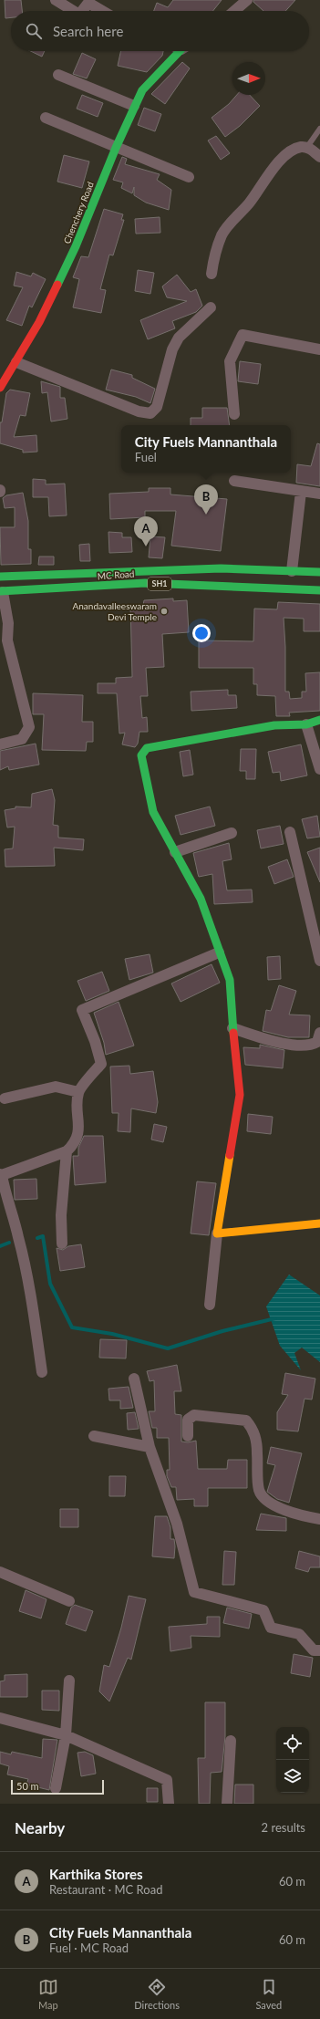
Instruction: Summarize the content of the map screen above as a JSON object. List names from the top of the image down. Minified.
{"streets":{"street":["Chenchery Road","MC Road","SH1"]},"places":["Anandavalleeswaram Devi Temple"],"scale_bar":"50 m","north":"right","page":{"search":"Search here","popup":["City Fuels Mannanthala","Fuel"],"pins":["B","A"],"scale":"50 m","heading":["Nearby","2 results"],"list":[{"mark":"A","name":"Karthika Stores","note":"Restaurant · MC Road","value":"60 m"},{"mark":"B","name":"City Fuels Mannanthala","note":"Fuel · MC Road","value":"60 m"}],"nav":["Map","Directions","Saved"]}}
